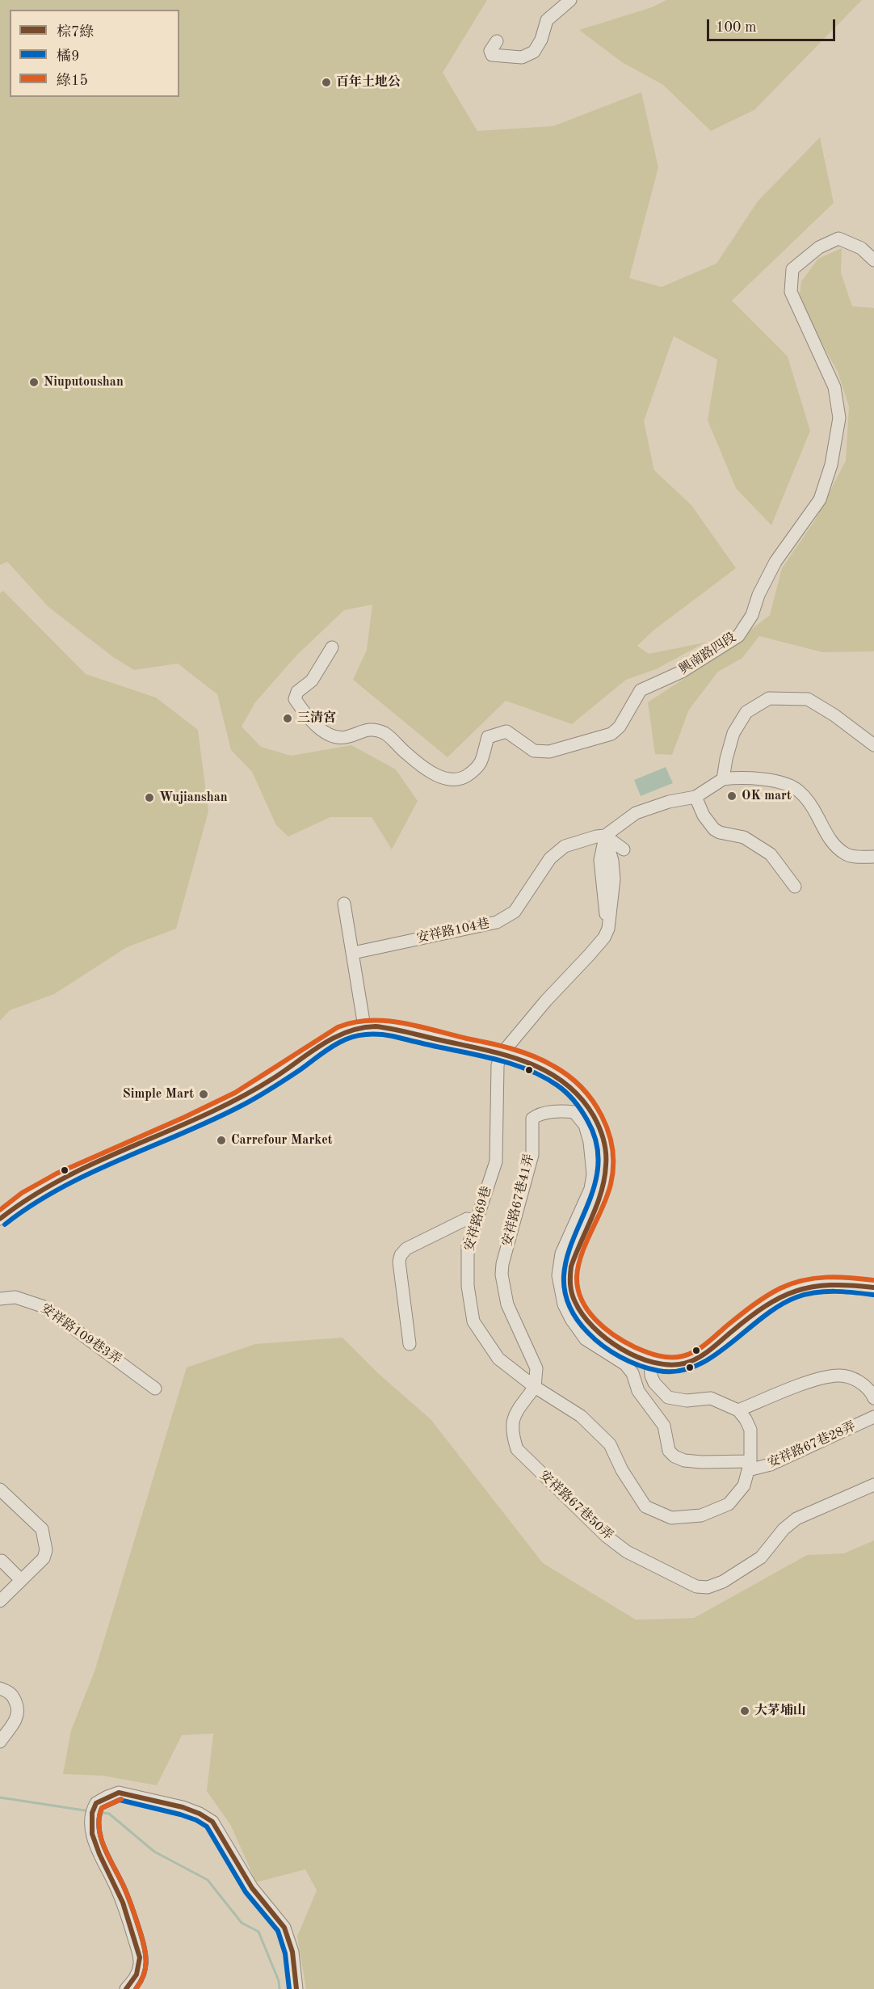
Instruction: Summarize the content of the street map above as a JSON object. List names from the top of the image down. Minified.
{"streets":{"street":["興南路四段","安祥路104巷","安祥路67巷41弄","安祥路69巷","安祥路109巷3弄","安祥路67巷28弄","安祥路67巷50弄"]},"crossings":[["安祥路67巷41弄","安祥路69巷"],["安祥路67巷41弄","安祥路67巷28弄"],["安祥路67巷41弄","安祥路67巷50弄"],["安祥路69巷","安祥路67巷28弄"],["安祥路69巷","安祥路67巷50弄"]],"places":["百年土地公","Niuputoushan","三清宮","OK mart","Wujianshan","Simple Mart","Carrefour Market","大茅埔山"],"lines":["transit line 綠15","transit line 棕7綠","transit line 橘9"],"legend":["棕7綠","橘9","綠15"],"scale_bar":"100 m"}
